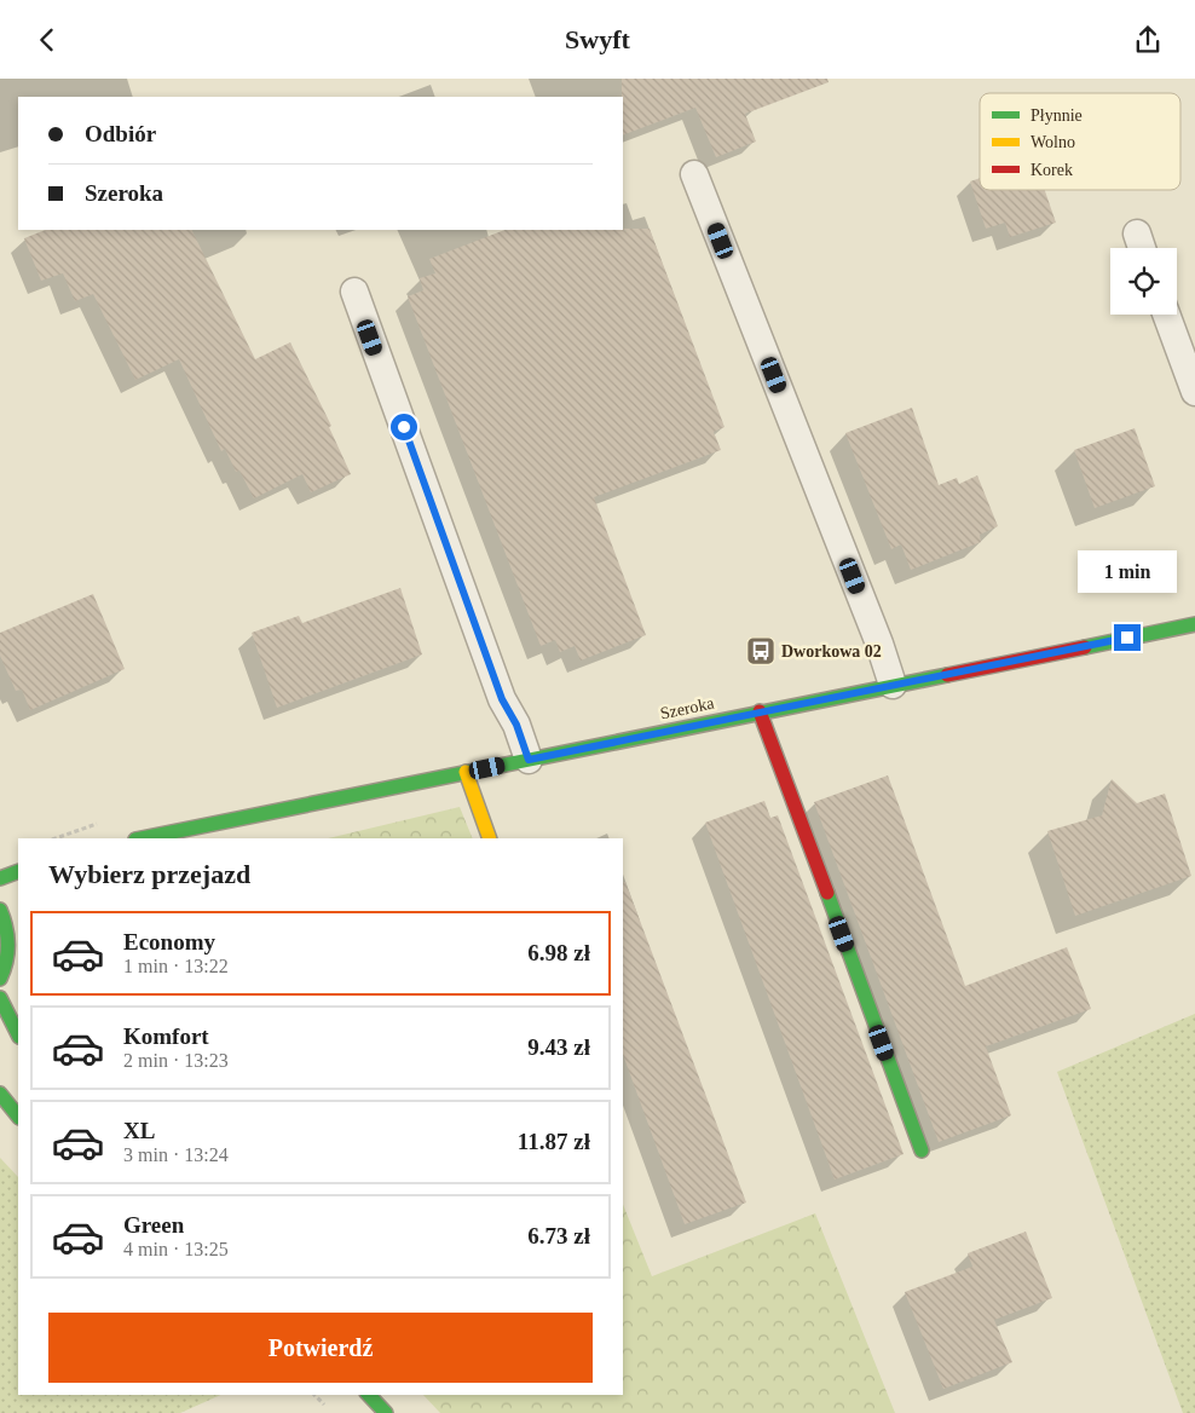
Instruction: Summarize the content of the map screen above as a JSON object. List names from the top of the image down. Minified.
{"streets":{"street":["Szeroka"]},"places":{"bus stop":["Dworkowa 02"]},"legend":["Płynnie","Wolno","Korek"],"page":{"header":"Swyft","banner":["Odbiór","Szeroka"],"bubble":"1 min","heading":"Wybierz przejazd","list":[{"name":"Economy","note":"1 min · 13:22","value":"6.98 zł"},{"name":"Komfort","note":"2 min · 13:23","value":"9.43 zł"},{"name":"XL","note":"3 min · 13:24","value":"11.87 zł"},{"name":"Green","note":"4 min · 13:25","value":"6.73 zł"}],"buttons":"Potwierdź"}}
